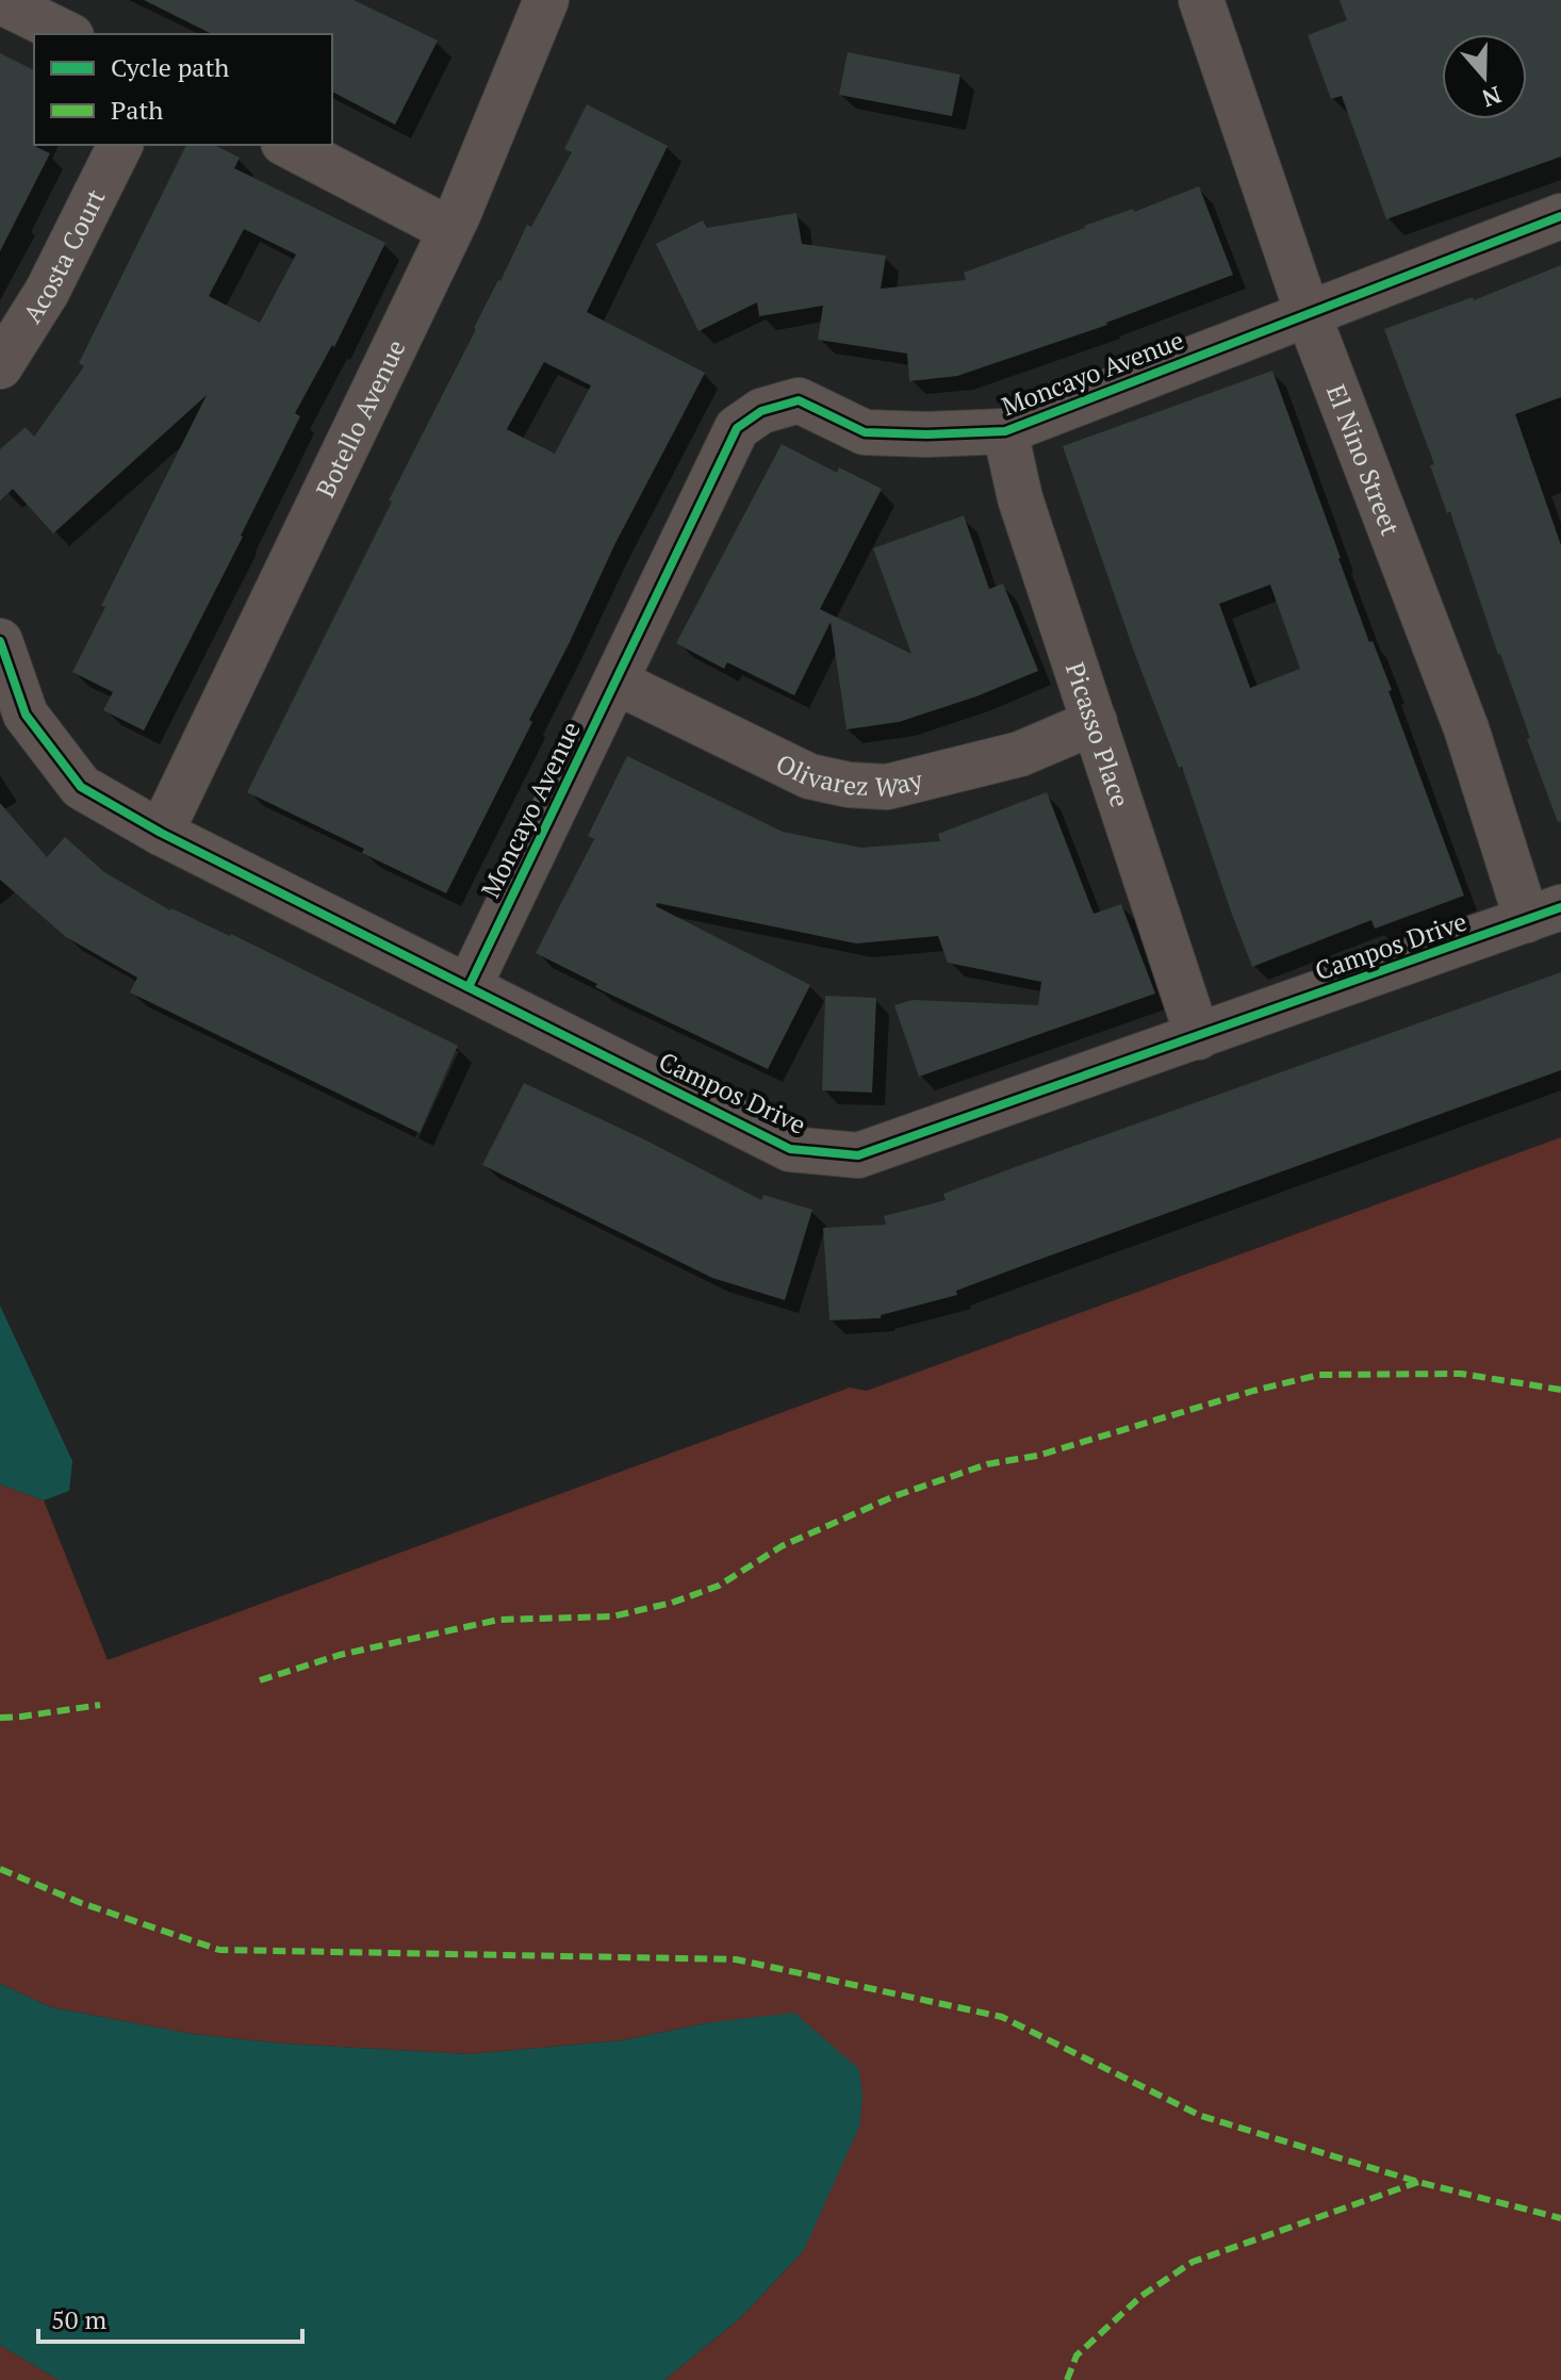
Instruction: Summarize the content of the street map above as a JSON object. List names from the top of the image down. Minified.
{"streets":{"street":["Acosta Court","Moncayo Avenue","Botello Avenue","El Nino Street","Picasso Place","Olivarez Way","Campos Drive"]},"crossings":[["Moncayo Avenue","El Nino Street"],["Moncayo Avenue","Picasso Place"],["Moncayo Avenue","Olivarez Way"],["Moncayo Avenue","Campos Drive"],["Botello Avenue","Campos Drive"],["El Nino Street","Campos Drive"],["Picasso Place","Olivarez Way"],["Picasso Place","Campos Drive"]],"legend":["Cycle path","Path"],"scale_bar":"50 m","north":"bottom"}
